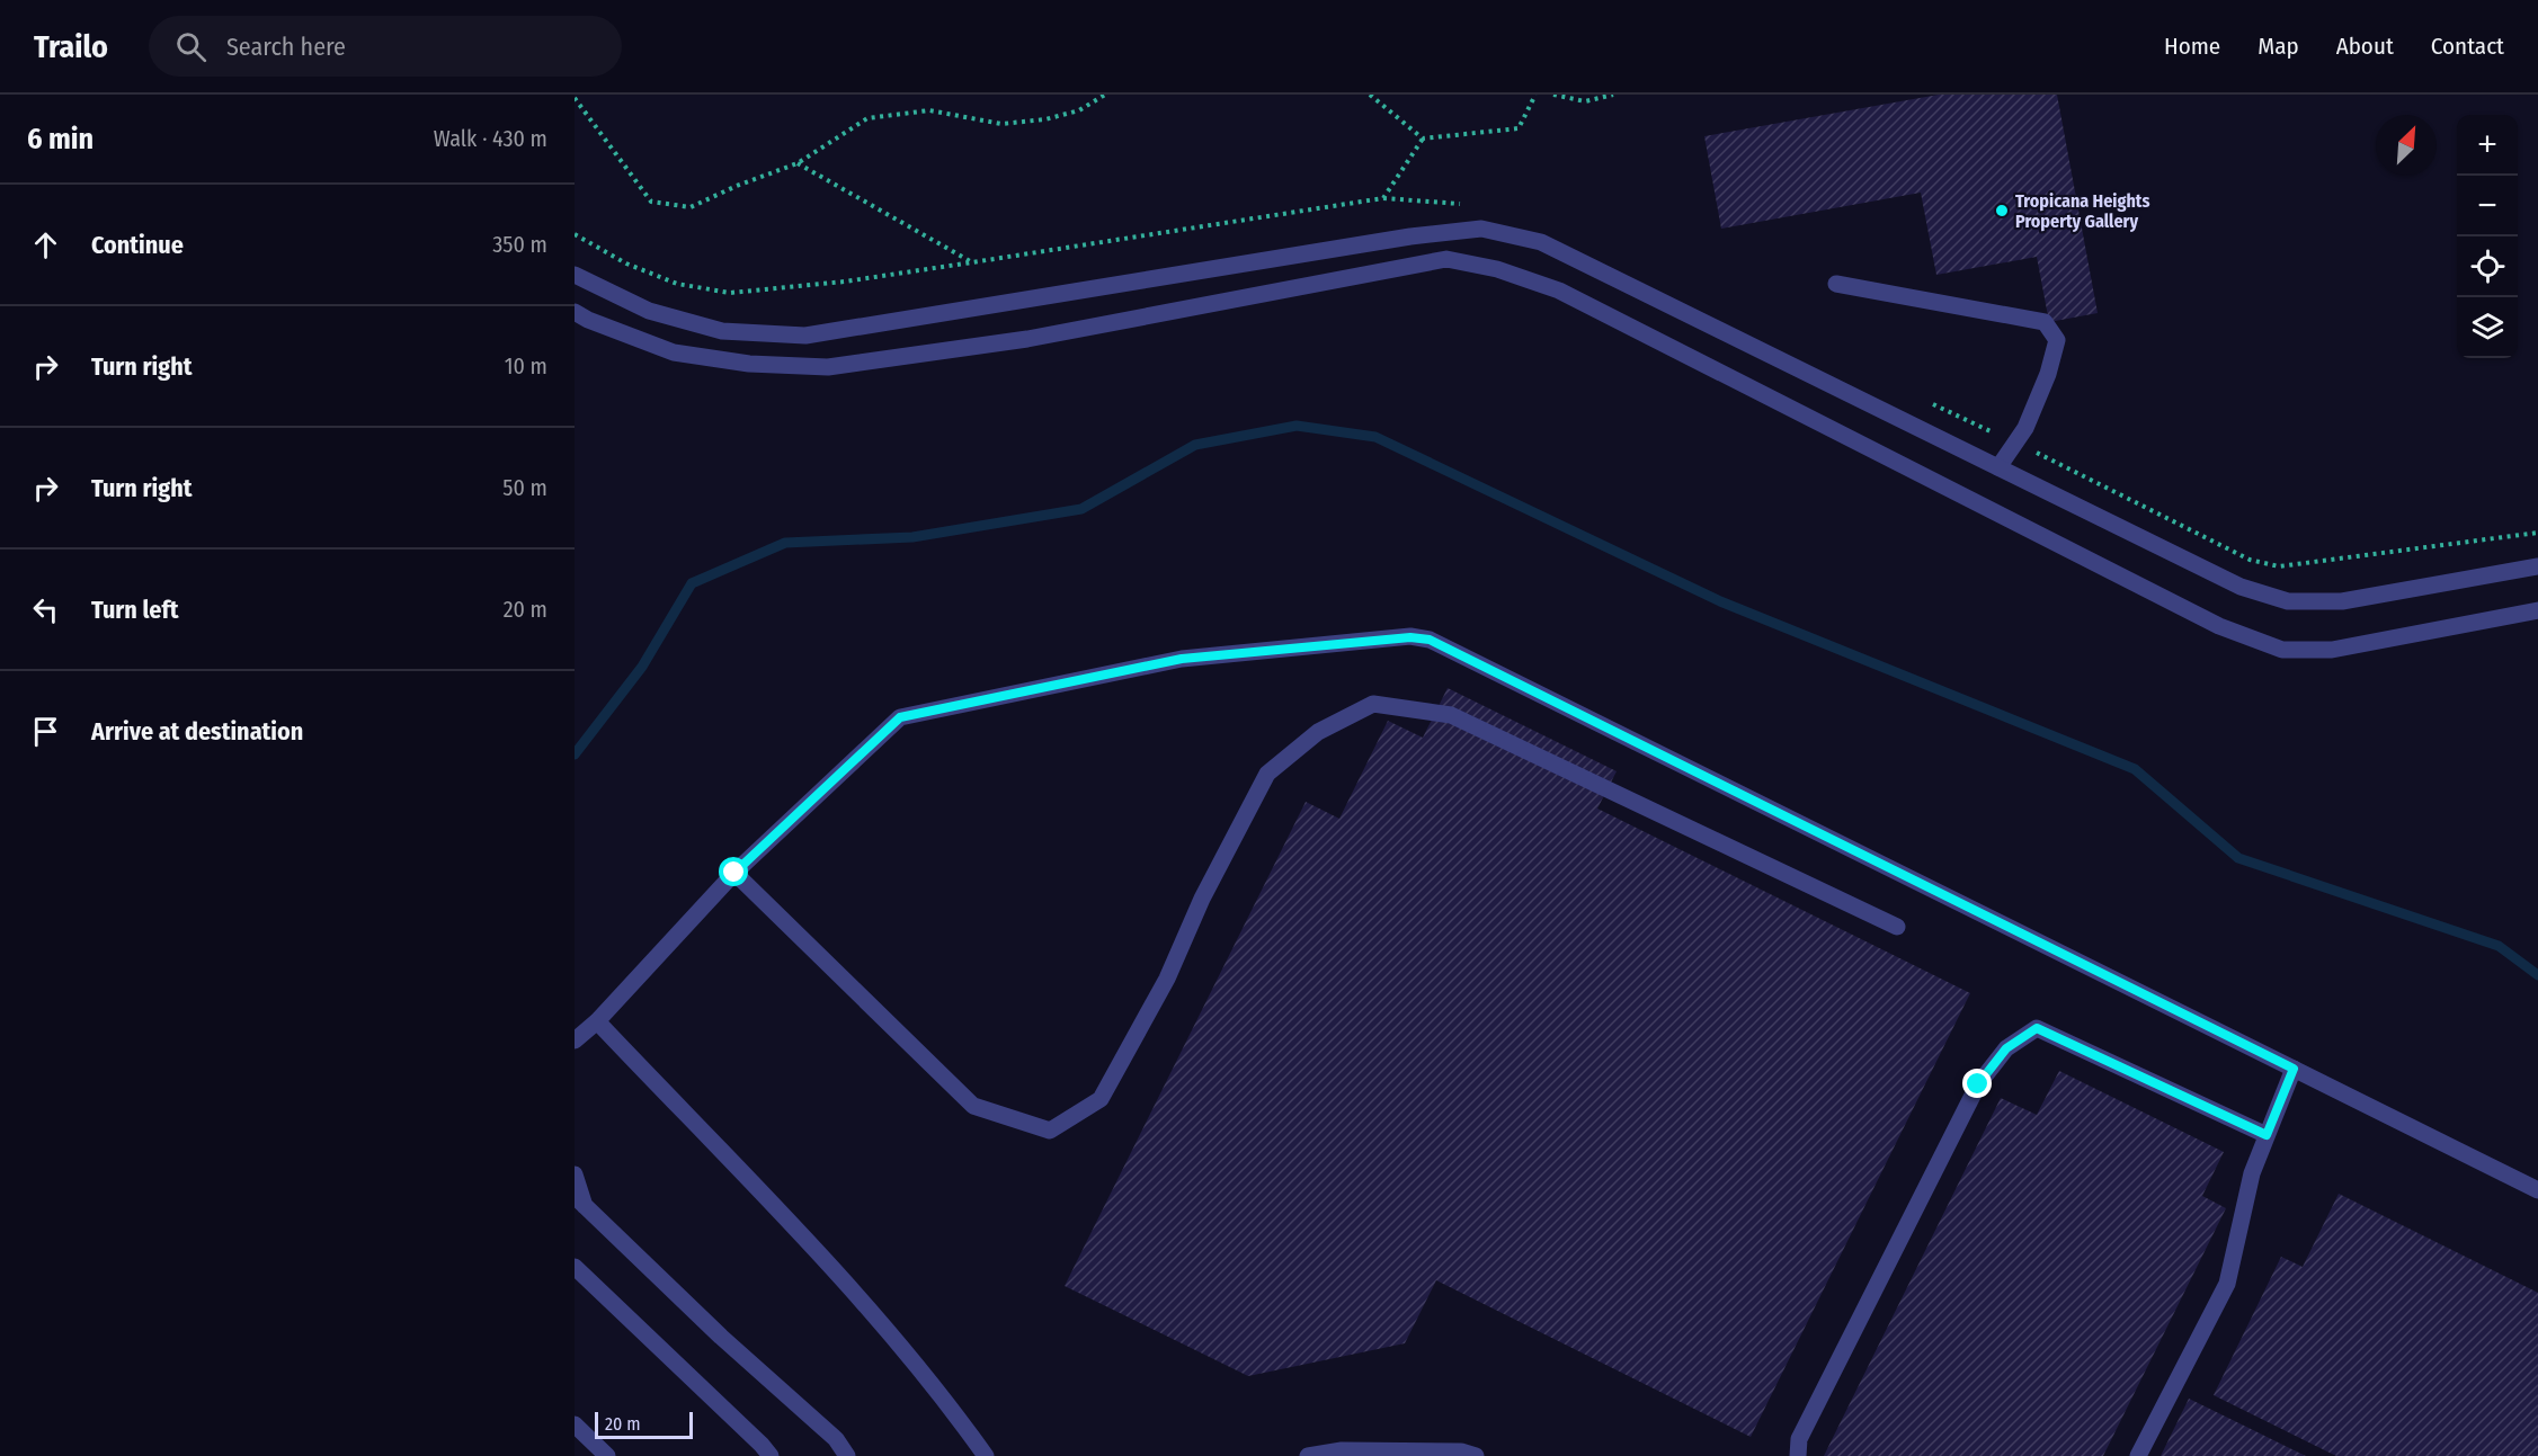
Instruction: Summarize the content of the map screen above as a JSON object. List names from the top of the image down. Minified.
{"places":["Tropicana Heights Property Gallery"],"scale_bar":"20 m","north":"top right","page":{"header":"Trailo","search":"Search here","nav":["Home","Map","About","Contact"],"heading":["6 min","Walk · 430 m"],"map_buttons":["+","−"],"list":[["Continue","350 m"],["Turn right","10 m"],["Turn right","50 m"],["Turn left","20 m"],"Arrive at destination"],"scale":"20 m"}}
